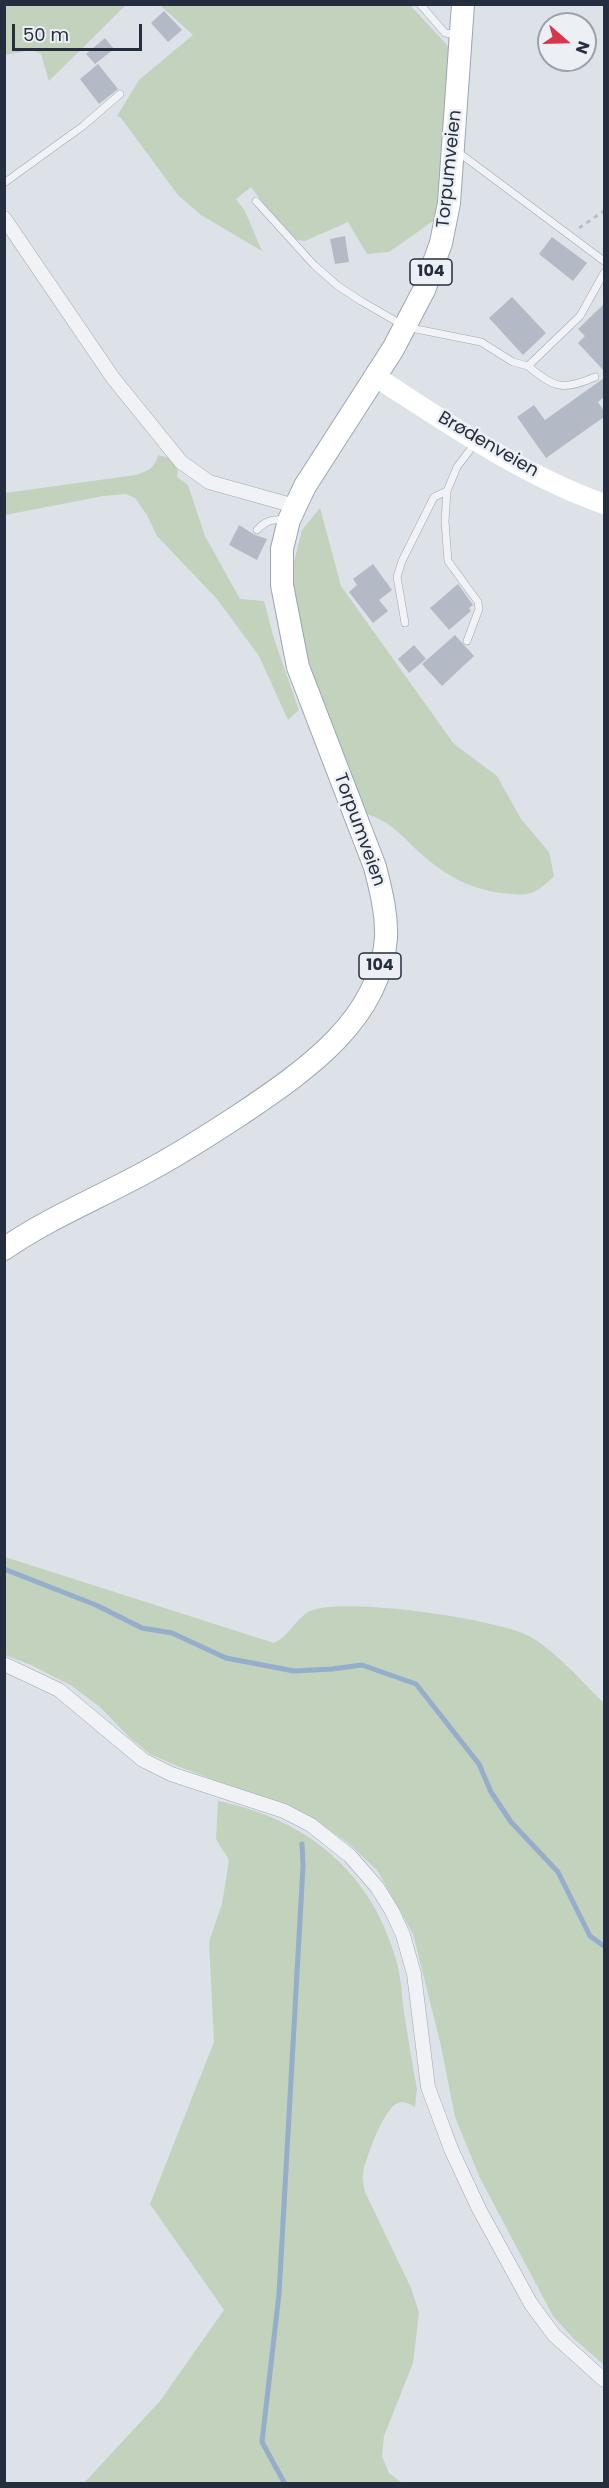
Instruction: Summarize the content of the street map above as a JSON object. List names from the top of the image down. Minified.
{"streets":{"main road":["Torpumveien","104","Brødenveien"]},"crossings":[["Torpumveien","Brødenveien"]],"scale_bar":"50 m","north":"right"}
